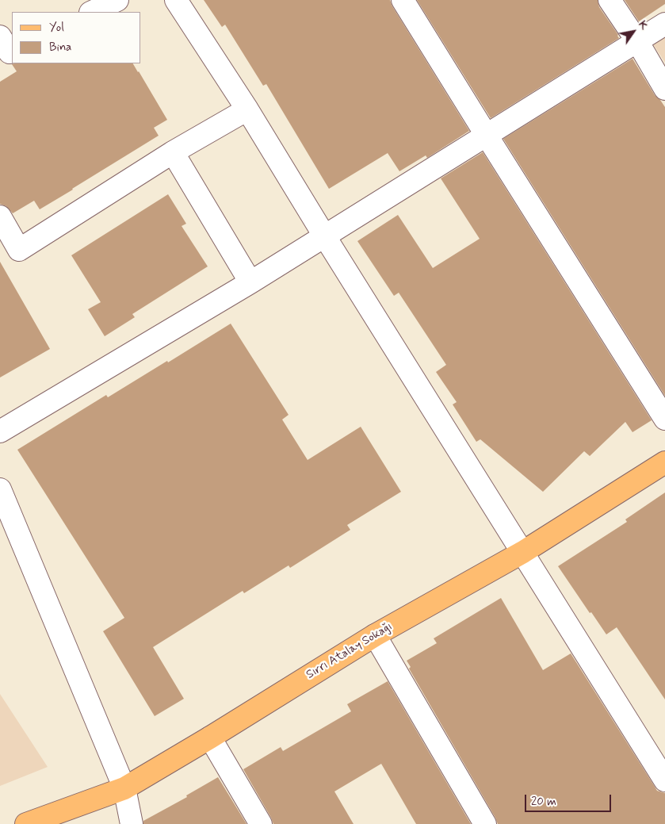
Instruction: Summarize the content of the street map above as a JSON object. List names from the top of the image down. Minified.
{"streets":{"main road":["Sırrı Atalay Sokağı"]},"legend":["Yol","Bina"],"scale_bar":"20 m","north":"top right"}
